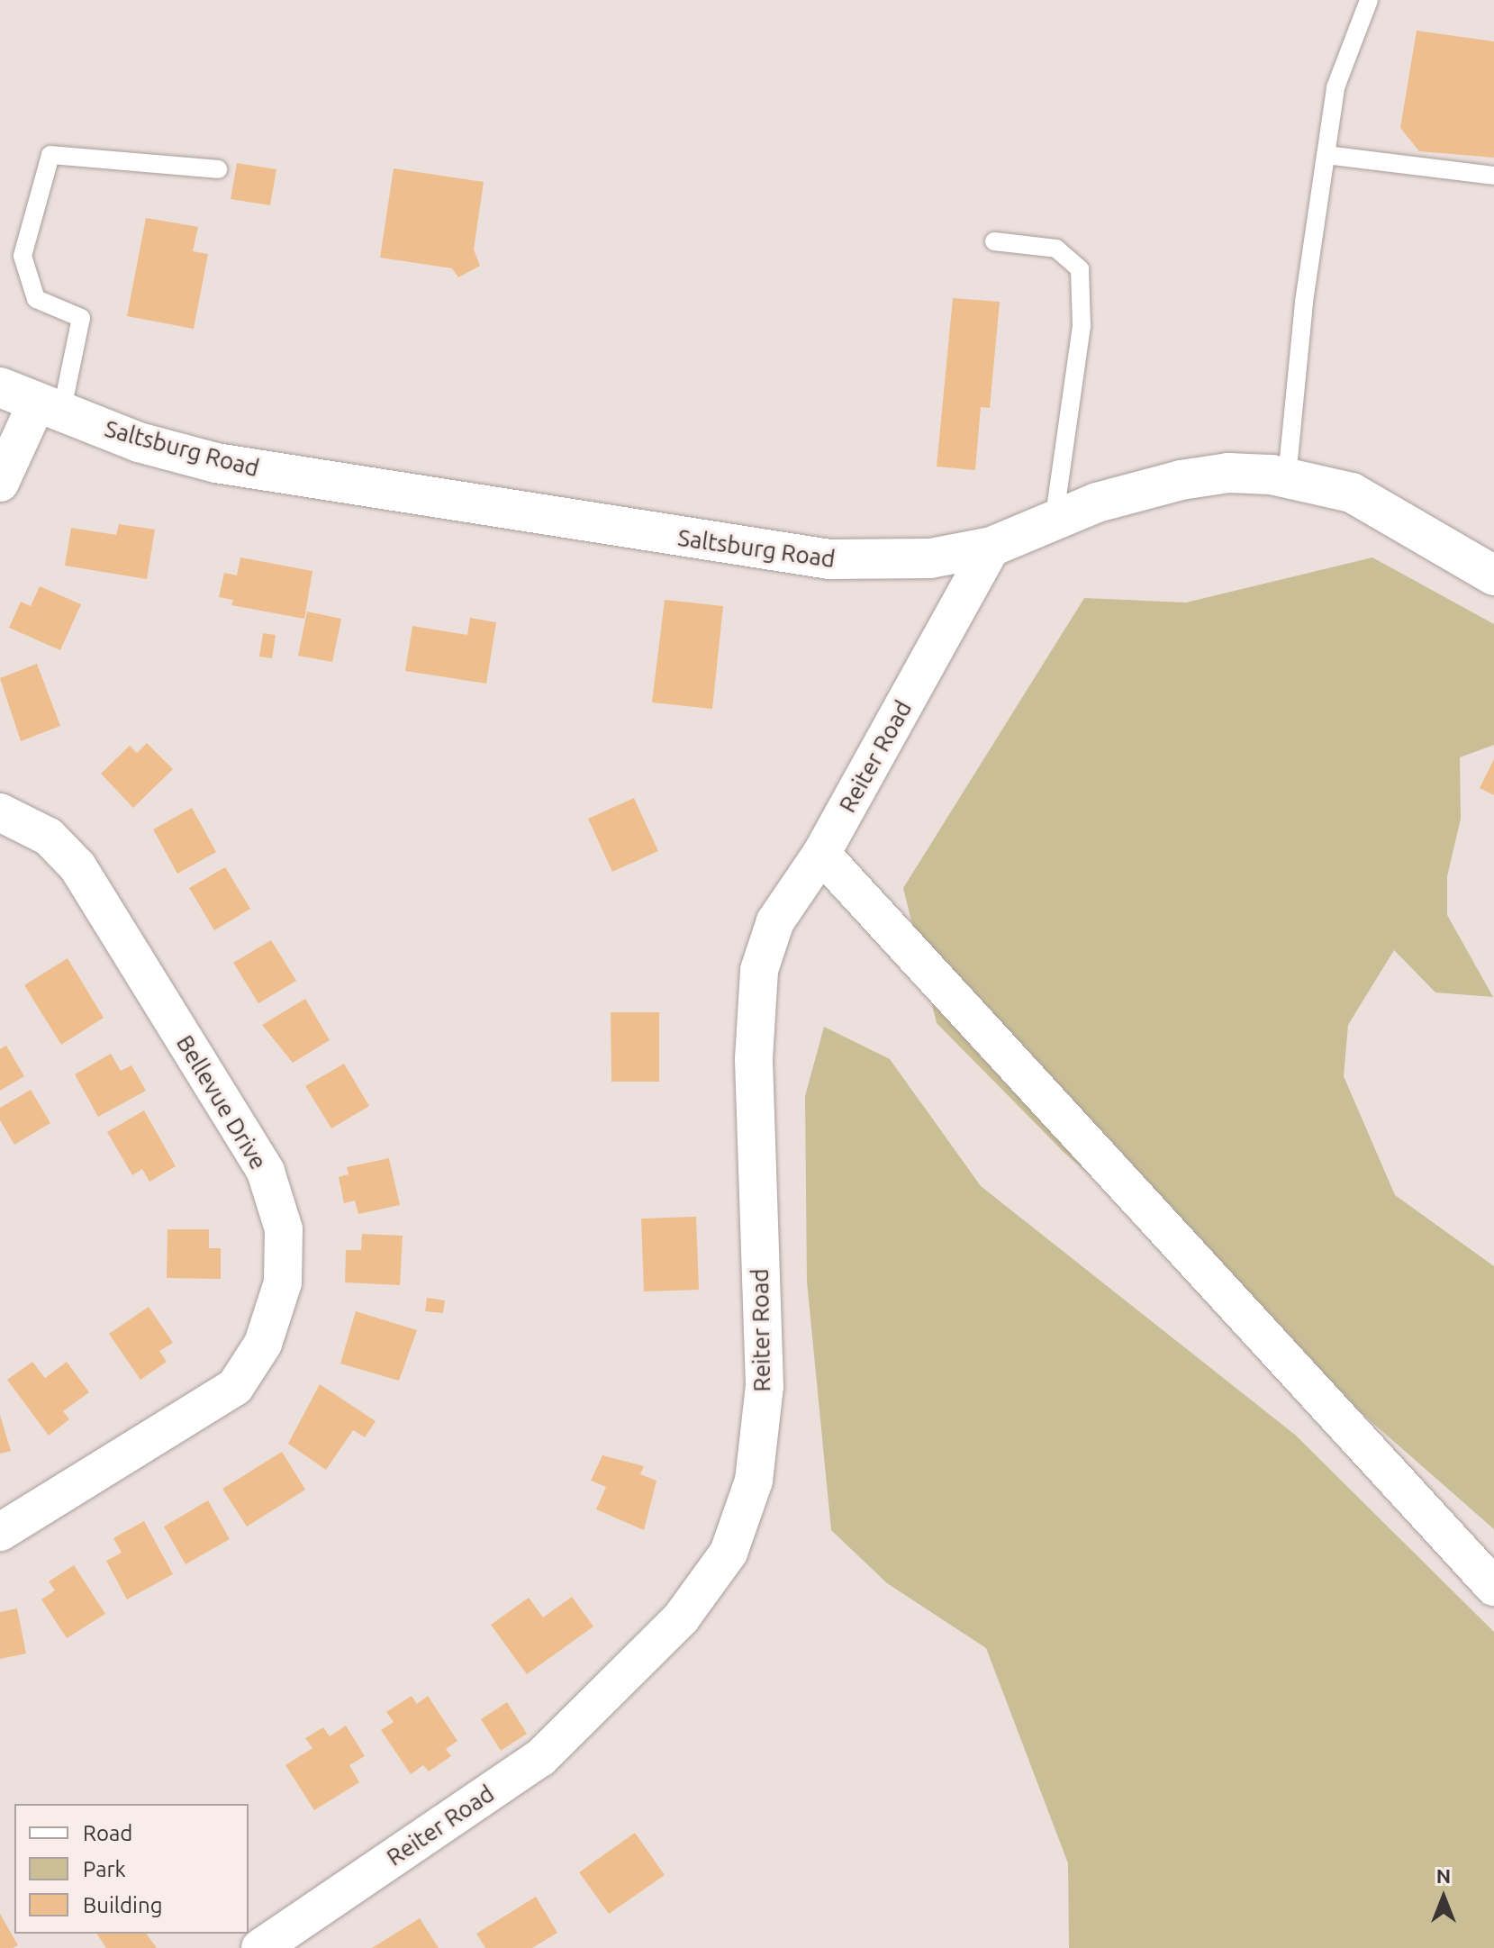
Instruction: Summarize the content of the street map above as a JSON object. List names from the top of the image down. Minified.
{"streets":{"main road":["Saltsburg Road"],"street":["Reiter Road","Bellevue Drive"]},"crossings":[["Saltsburg Road","Reiter Road"]],"legend":["Road","Park","Building"],"north":"top"}
